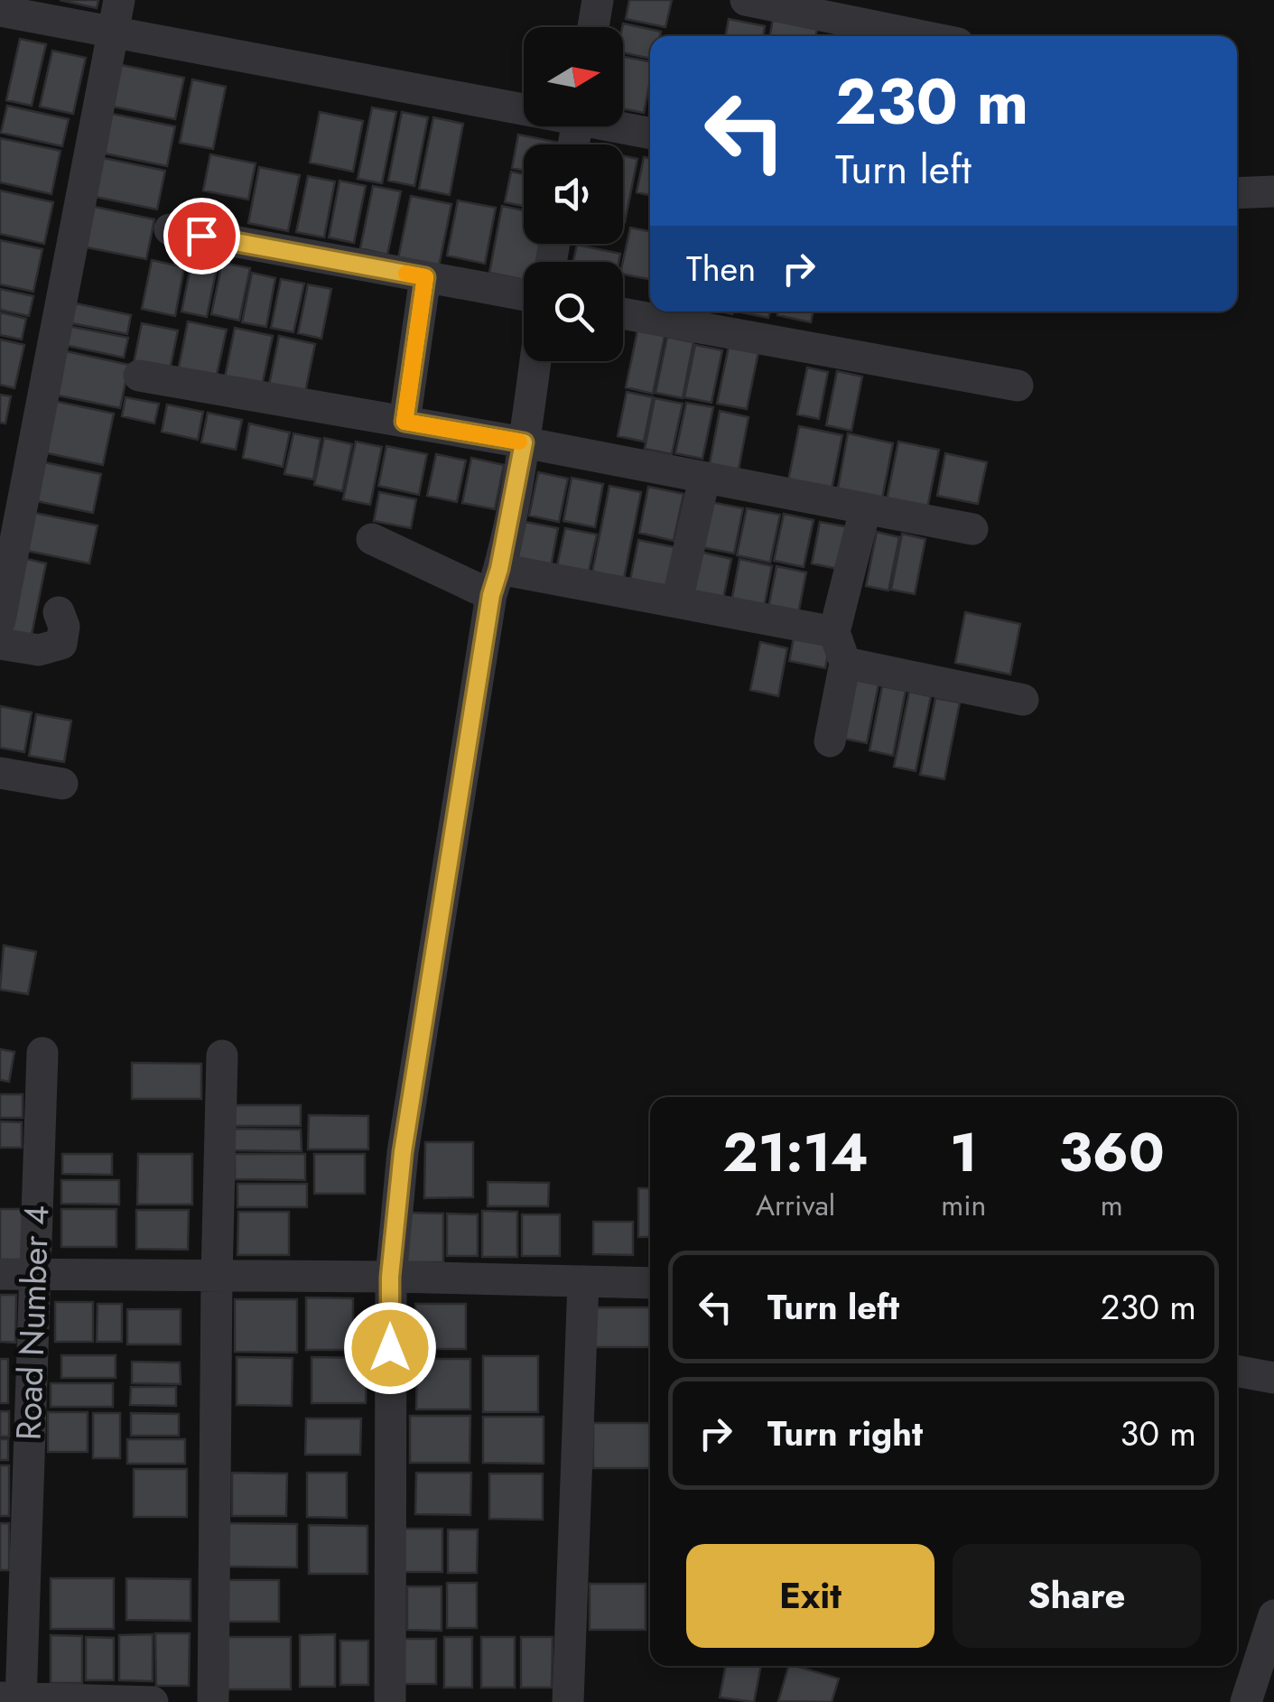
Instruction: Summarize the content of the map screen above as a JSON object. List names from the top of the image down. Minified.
{"streets":{"street":["Road Number 4"]},"north":"right","page":{"turn":["230 m","Turn left"],"then":"Then","eta":["21:14","Arrival","1","min","360","m"],"list":[{"name":"Turn left","value":"230 m"},{"name":"Turn right","value":"30 m"}],"buttons":["Exit","Share"]}}
